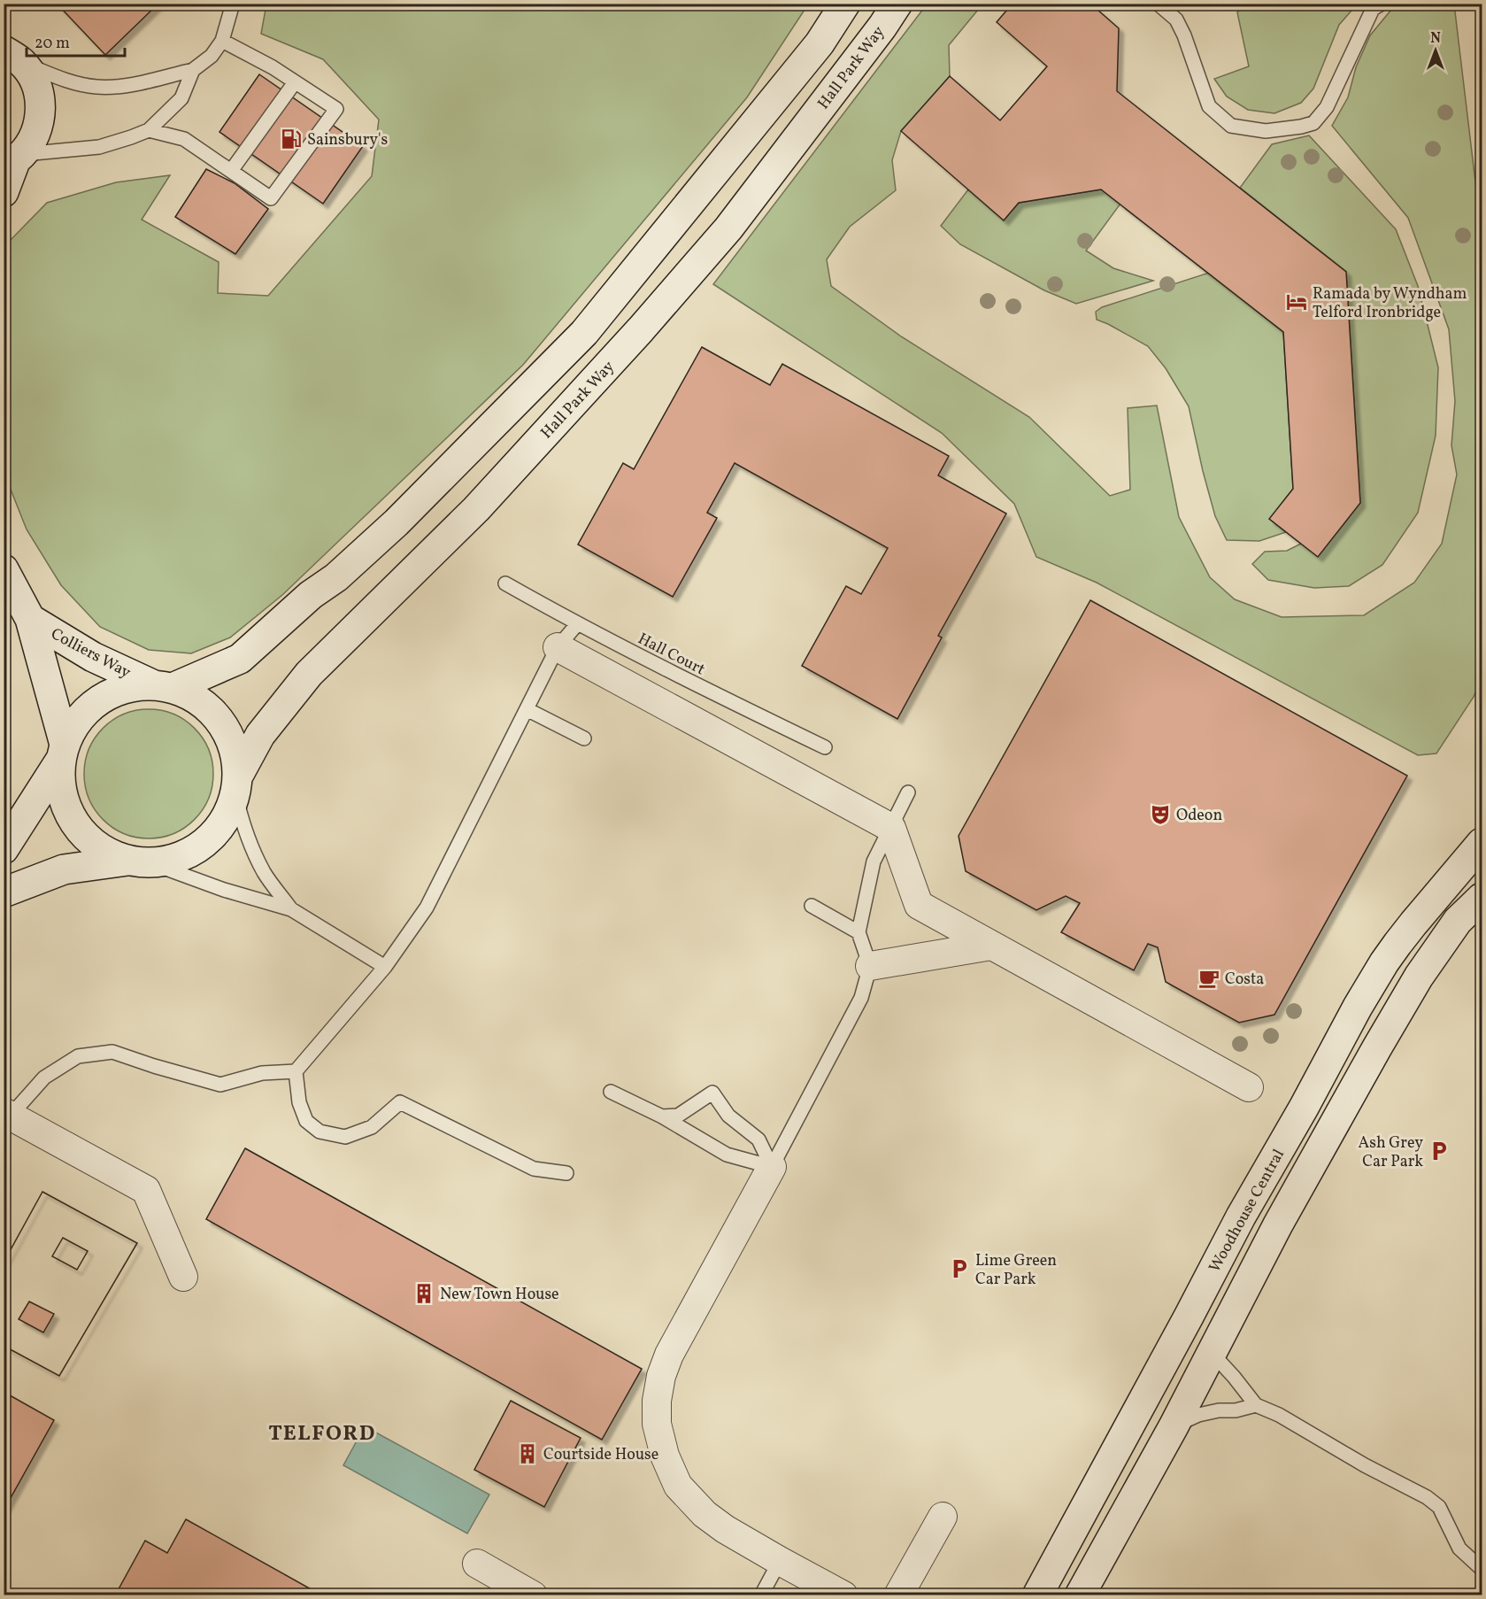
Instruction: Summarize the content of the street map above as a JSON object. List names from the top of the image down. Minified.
{"streets":{"main road":["Hall Park Way","Colliers Way","Woodhouse Central"],"lane":["Hall Court"]},"crossings":[["Hall Park Way","Colliers Way"]],"districts":["TELFORD"],"places":{"fuel station":["Sainsbury's"],"hotel":["Ramada by Wyndham Telford Ironbridge"],"theatre":["Odeon"],"cafe":["Costa"],"parking":["Ash Grey Car Park","Lime Green Car Park"],"building":["New Town House","Courtside House"]},"scale_bar":"20 m","north":"top"}
